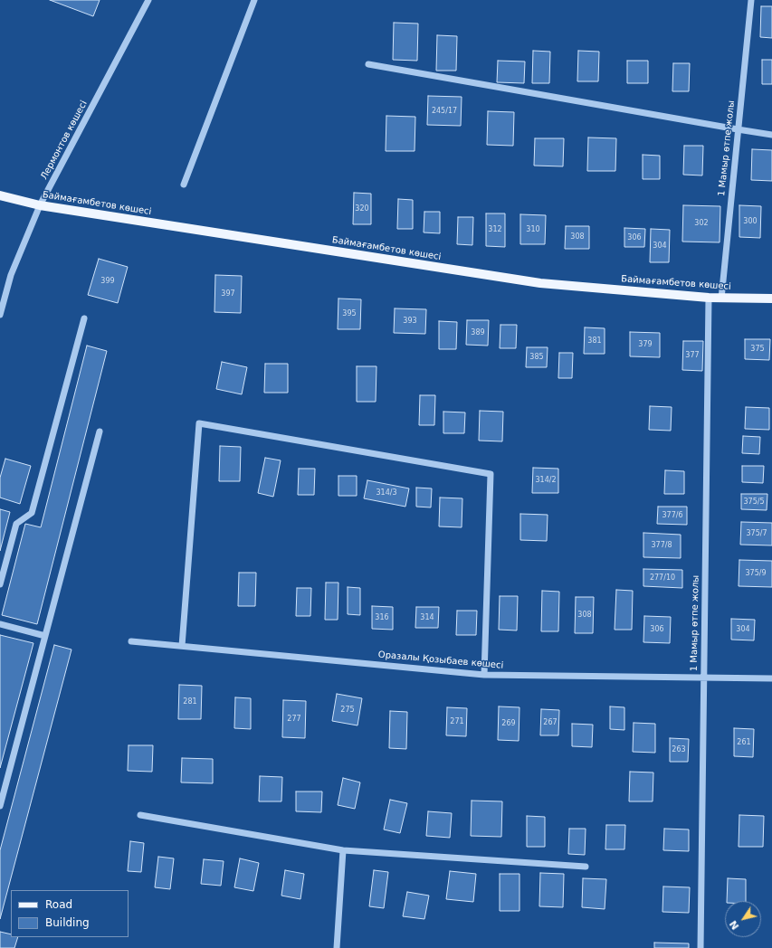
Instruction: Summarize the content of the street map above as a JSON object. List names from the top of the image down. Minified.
{"streets":{"main road":["Баймағамбетов көшесі"],"street":["Лермонтов көшесі","1 Мамыр өтпе жолы","Оразалы Қозыбаев көшесі"]},"crossings":[["Лермонтов көшесі","Баймағамбетов көшесі"],["1 Мамыр өтпе жолы","Баймағамбетов көшесі"],["1 Мамыр өтпе жолы","Оразалы Қозыбаев көшесі"]],"house_numbers":["245/17","320","300","302","312","310","308","306","304","399","397","395","393","389","381","379","375","377","385","314/2","314/3","375/5","377/6","375/7","377/8","375/9","277/10","308","316","314","306","304","281","275","277","271","267","269","261","263"],"legend":["Road","Building"],"north":"bottom left"}
